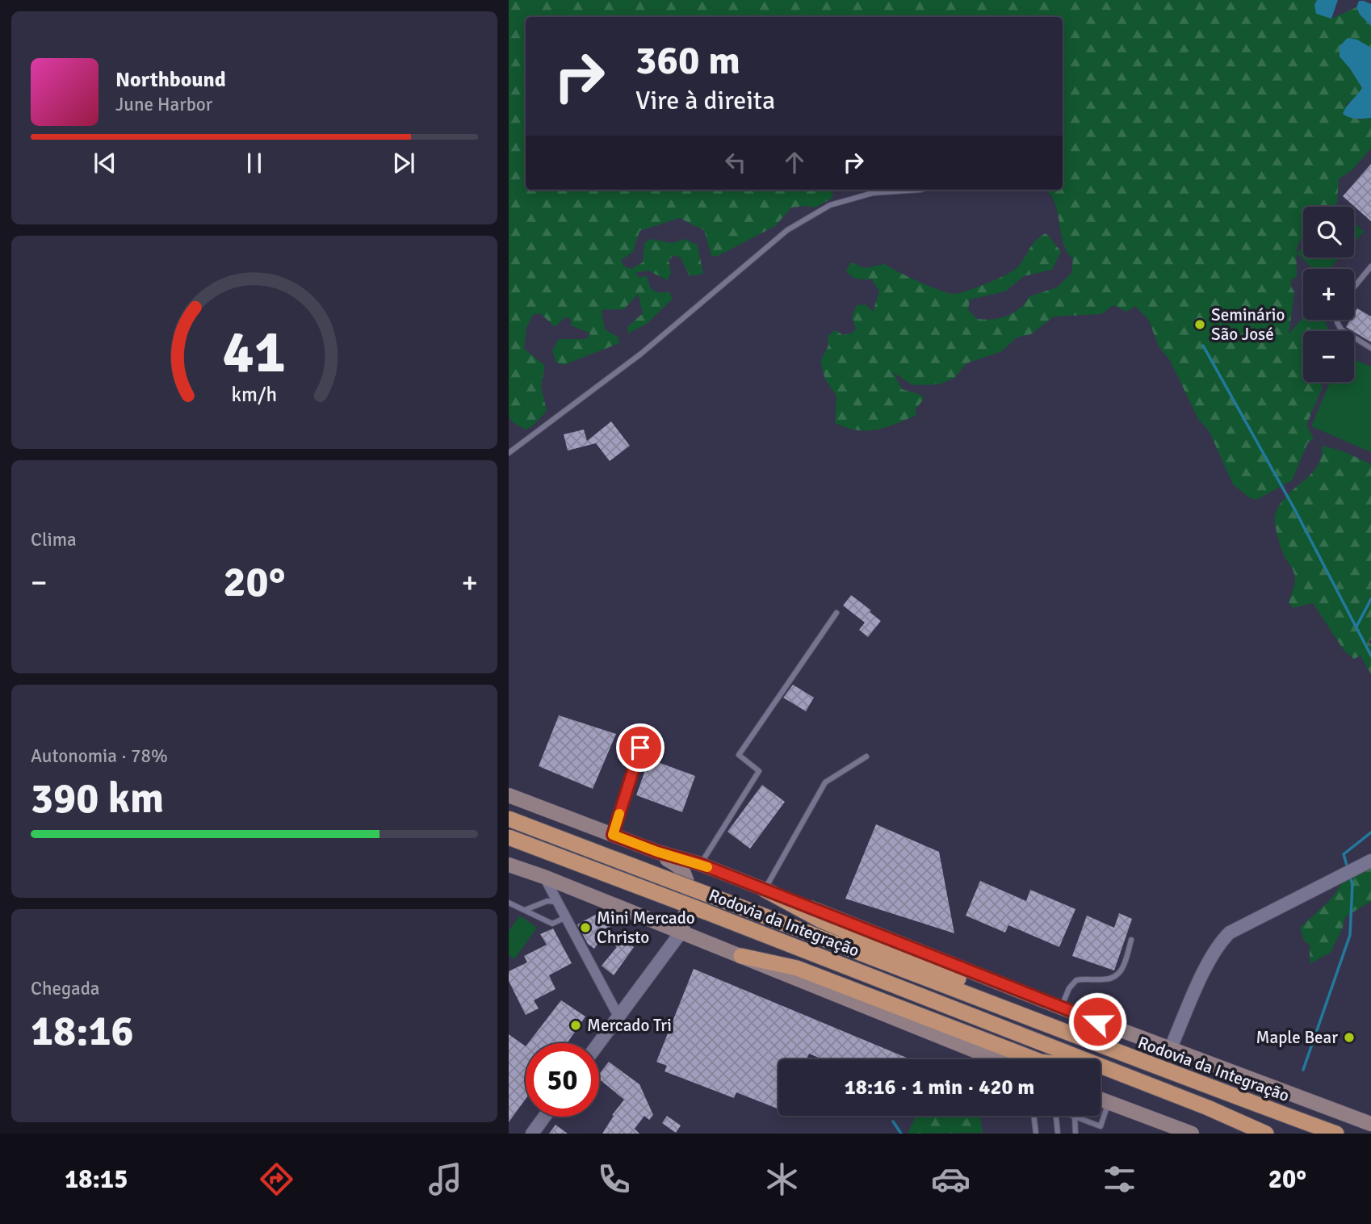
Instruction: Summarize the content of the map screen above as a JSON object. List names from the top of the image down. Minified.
{"streets":{"highway":["Rodovia da Integração"]},"places":["Seminário São José","Mini Mercado Christo","Mercado Tri","Maple Bear"],"page":{"turn":["360 m","Vire à direita"],"song":["Northbound","June Harbor"],"map_buttons":["+","−"],"tile":["Clima",["Autonomia · 78%","390 km"],["Chegada","18:16"]],"heat":["−","20°","+"],"limit":"50","trip":"18:16 · 1 min · 420 m","tabs":["18:15","20°"],"gauge":["41","km/h"]}}
